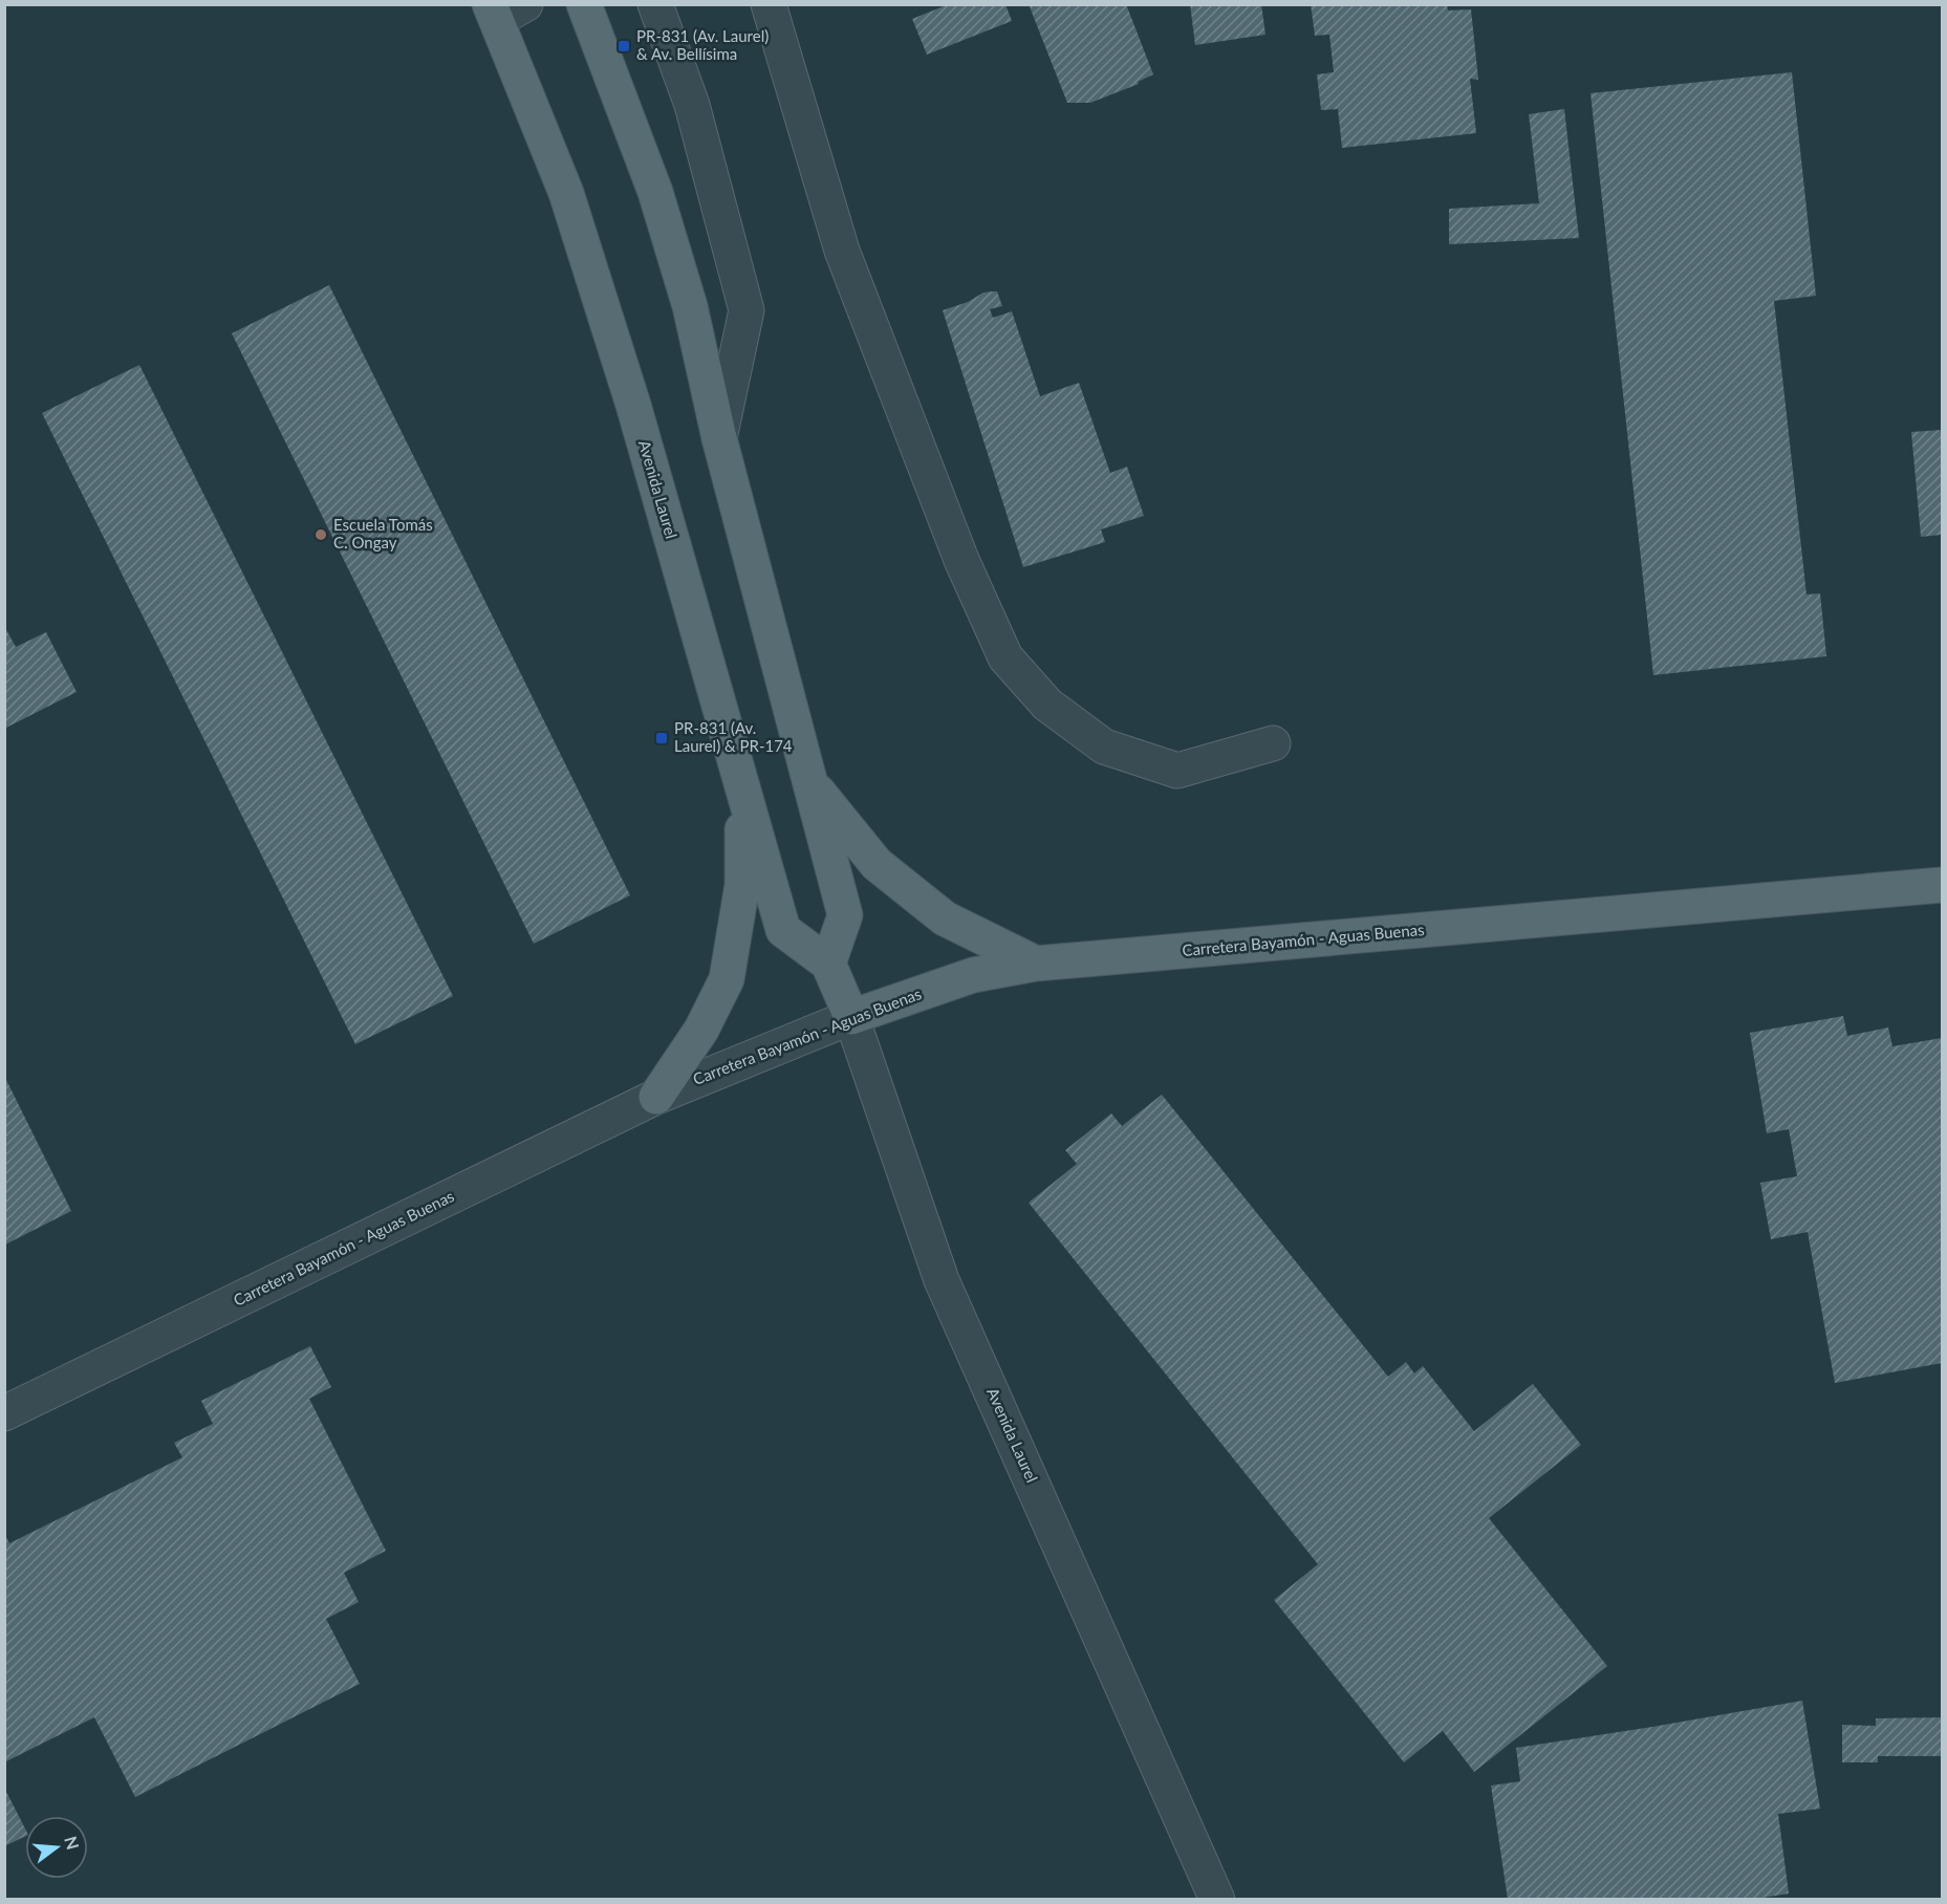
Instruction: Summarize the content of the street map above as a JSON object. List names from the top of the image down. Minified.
{"streets":{"main road":["Avenida Laurel","Carretera Bayamón - Aguas Buenas"]},"crossings":[["Avenida Laurel","Carretera Bayamón - Aguas Buenas"]],"places":{"transit":["PR-831 (Av. Laurel) & Av. Bellísima","PR-831 (Av. Laurel) & PR-174"],"other":["Escuela Tomás C. Ongay"]},"north":"right"}
